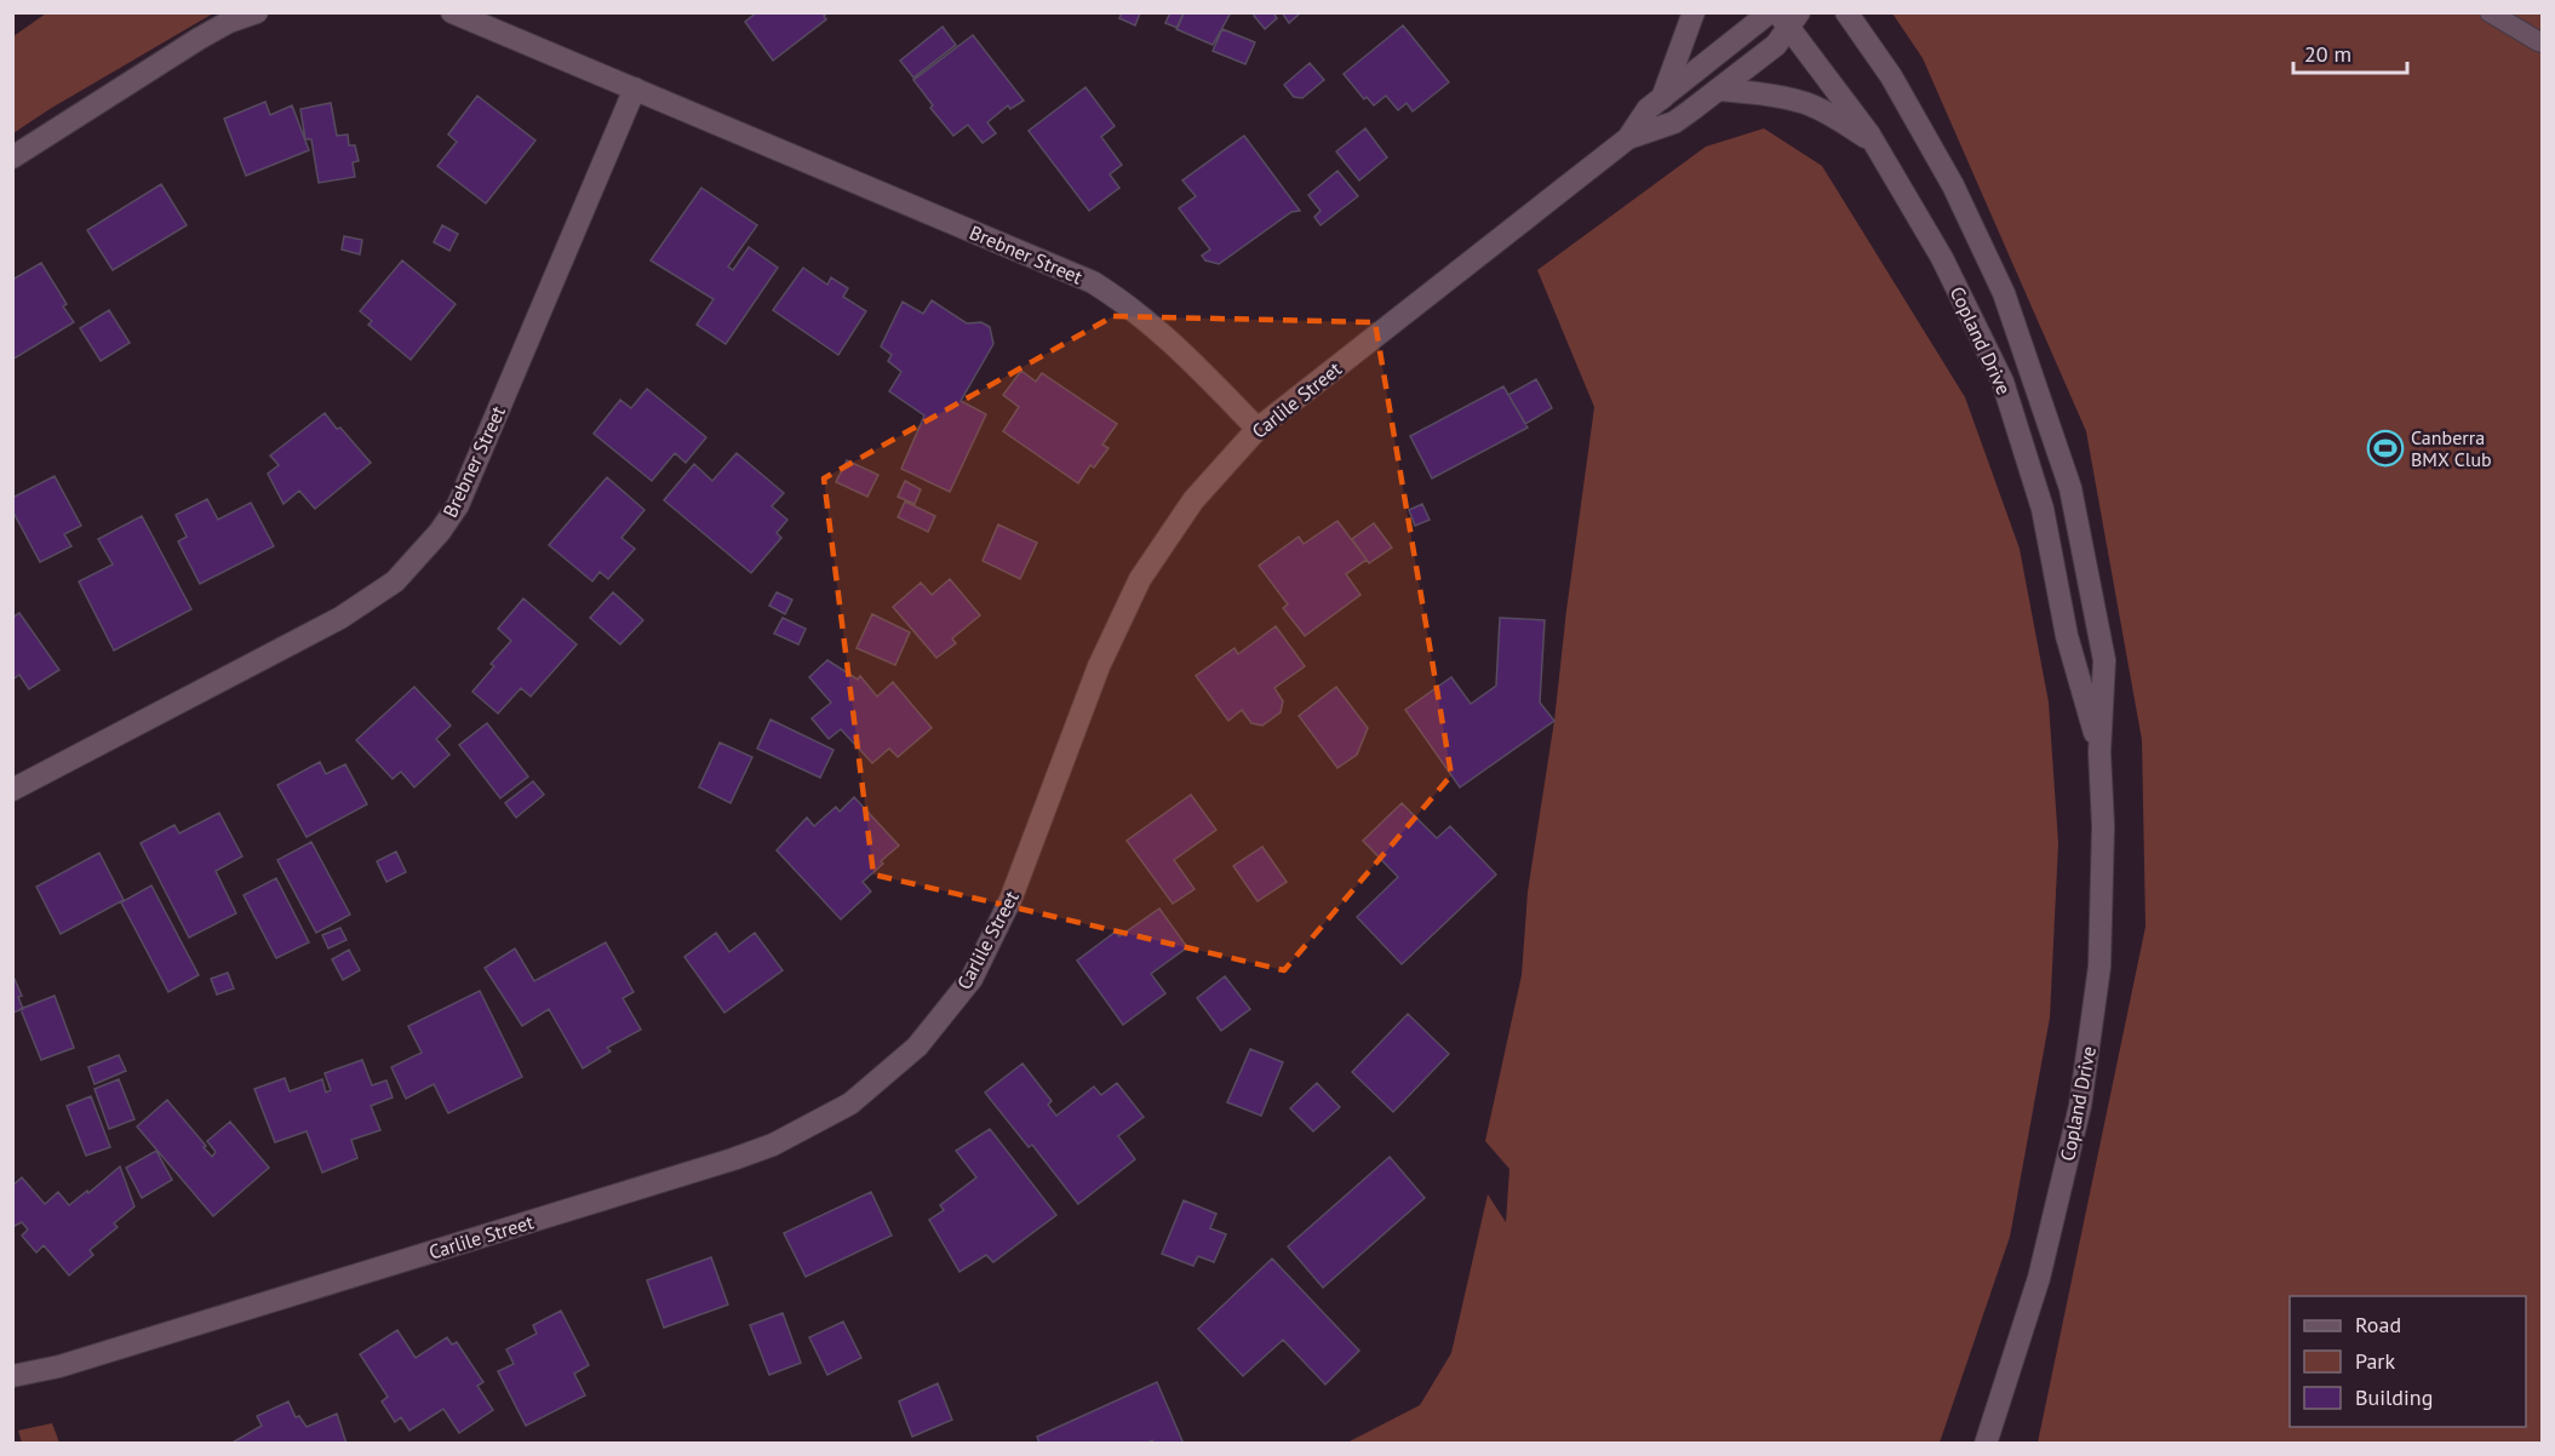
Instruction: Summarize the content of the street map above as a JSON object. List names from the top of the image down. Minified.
{"streets":{"street":["Brebner Street","Copland Drive","Carlile Street"]},"crossings":[["Brebner Street","Carlile Street"],["Copland Drive","Carlile Street"]],"places":{"sports":["Canberra BMX Club"]},"legend":["Road","Park","Building"],"scale_bar":"20 m"}
